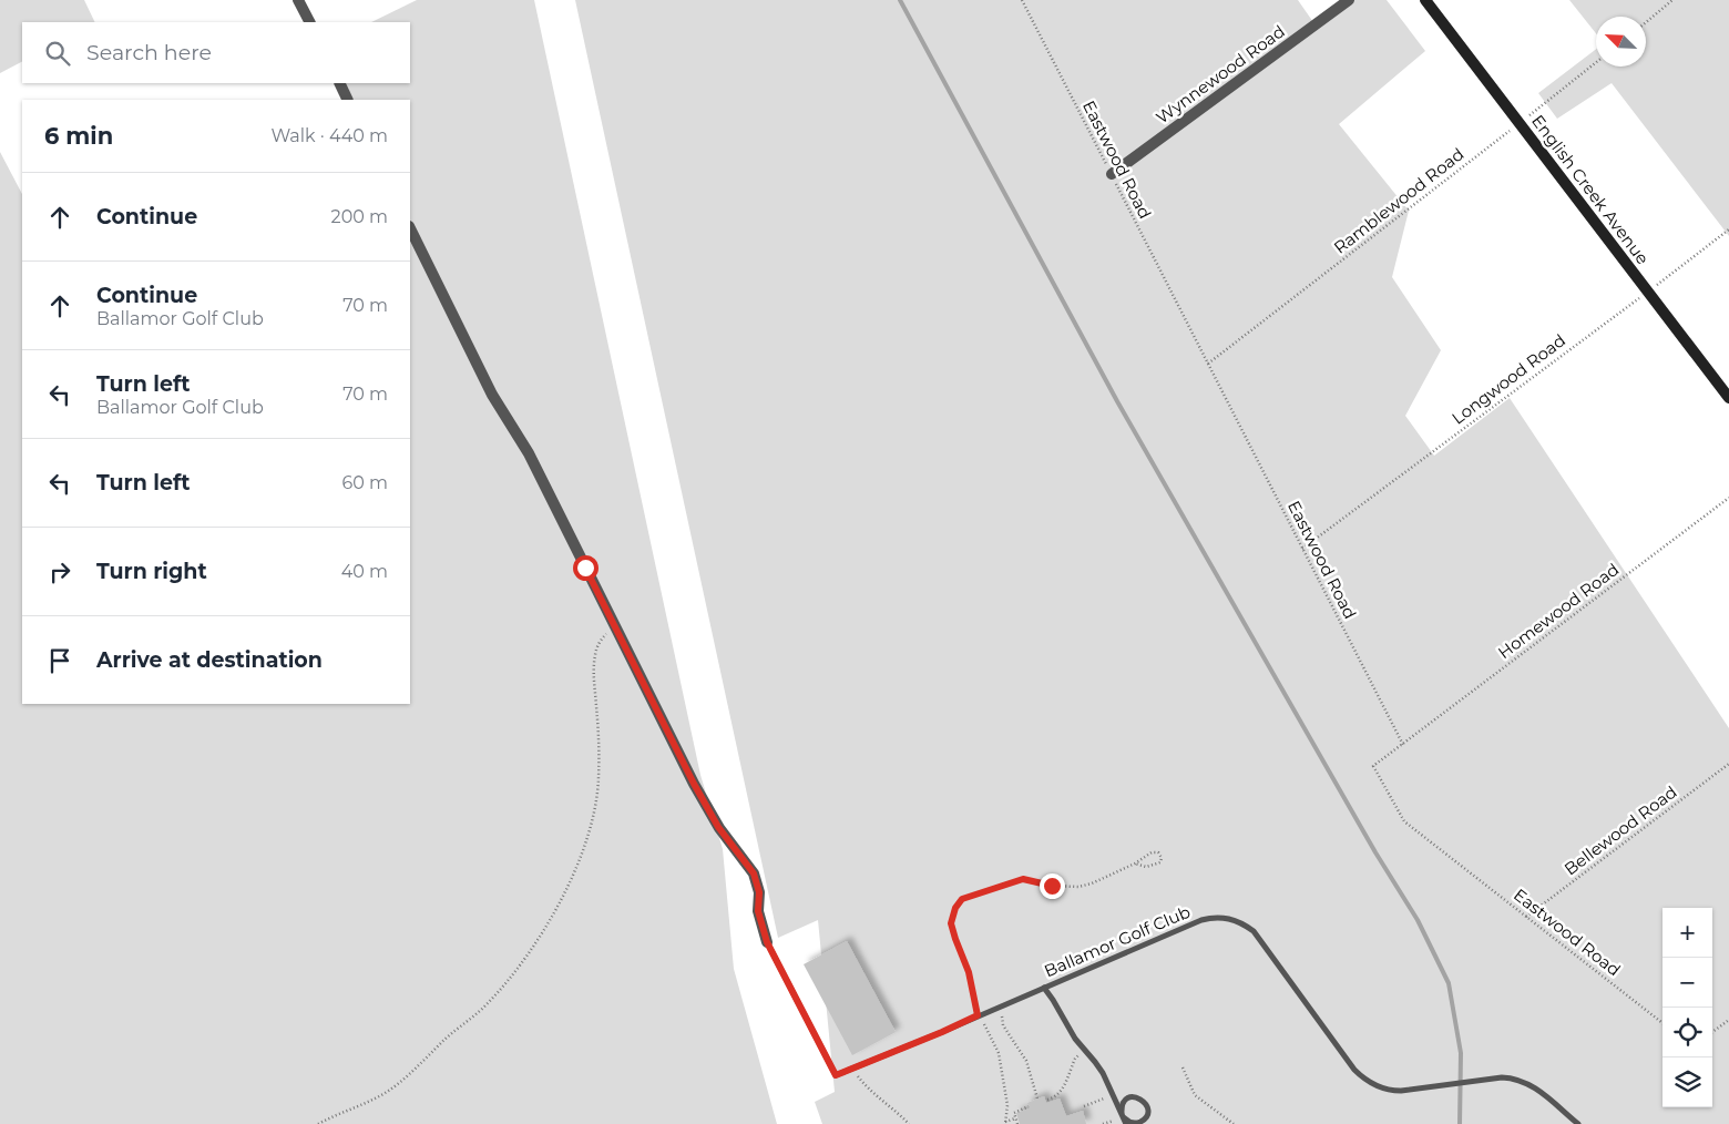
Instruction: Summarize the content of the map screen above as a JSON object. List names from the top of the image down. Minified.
{"streets":{"main road":["English Creek Avenue"],"street":["Wynnewood Road"],"lane":["Ballamor Golf Club"],"path":["Eastwood Road","Ramblewood Road","Longwood Road","Homewood Road","Bellewood Road"]},"crossings":[["Wynnewood Road","Eastwood Road"],["Eastwood Road","Ramblewood Road"],["Eastwood Road","Longwood Road"],["Eastwood Road","Homewood Road"],["Eastwood Road","Bellewood Road"],["English Creek Avenue","Ramblewood Road"],["English Creek Avenue","Longwood Road"]],"north":"top left","page":{"search":"Search here","heading":["6 min","Walk · 440 m"],"list":[["Continue","200 m"],["Continue","Ballamor Golf Club","70 m"],["Turn left","Ballamor Golf Club","70 m"],["Turn left","60 m"],["Turn right","40 m"],"Arrive at destination"],"map_buttons":["+","−"]}}
